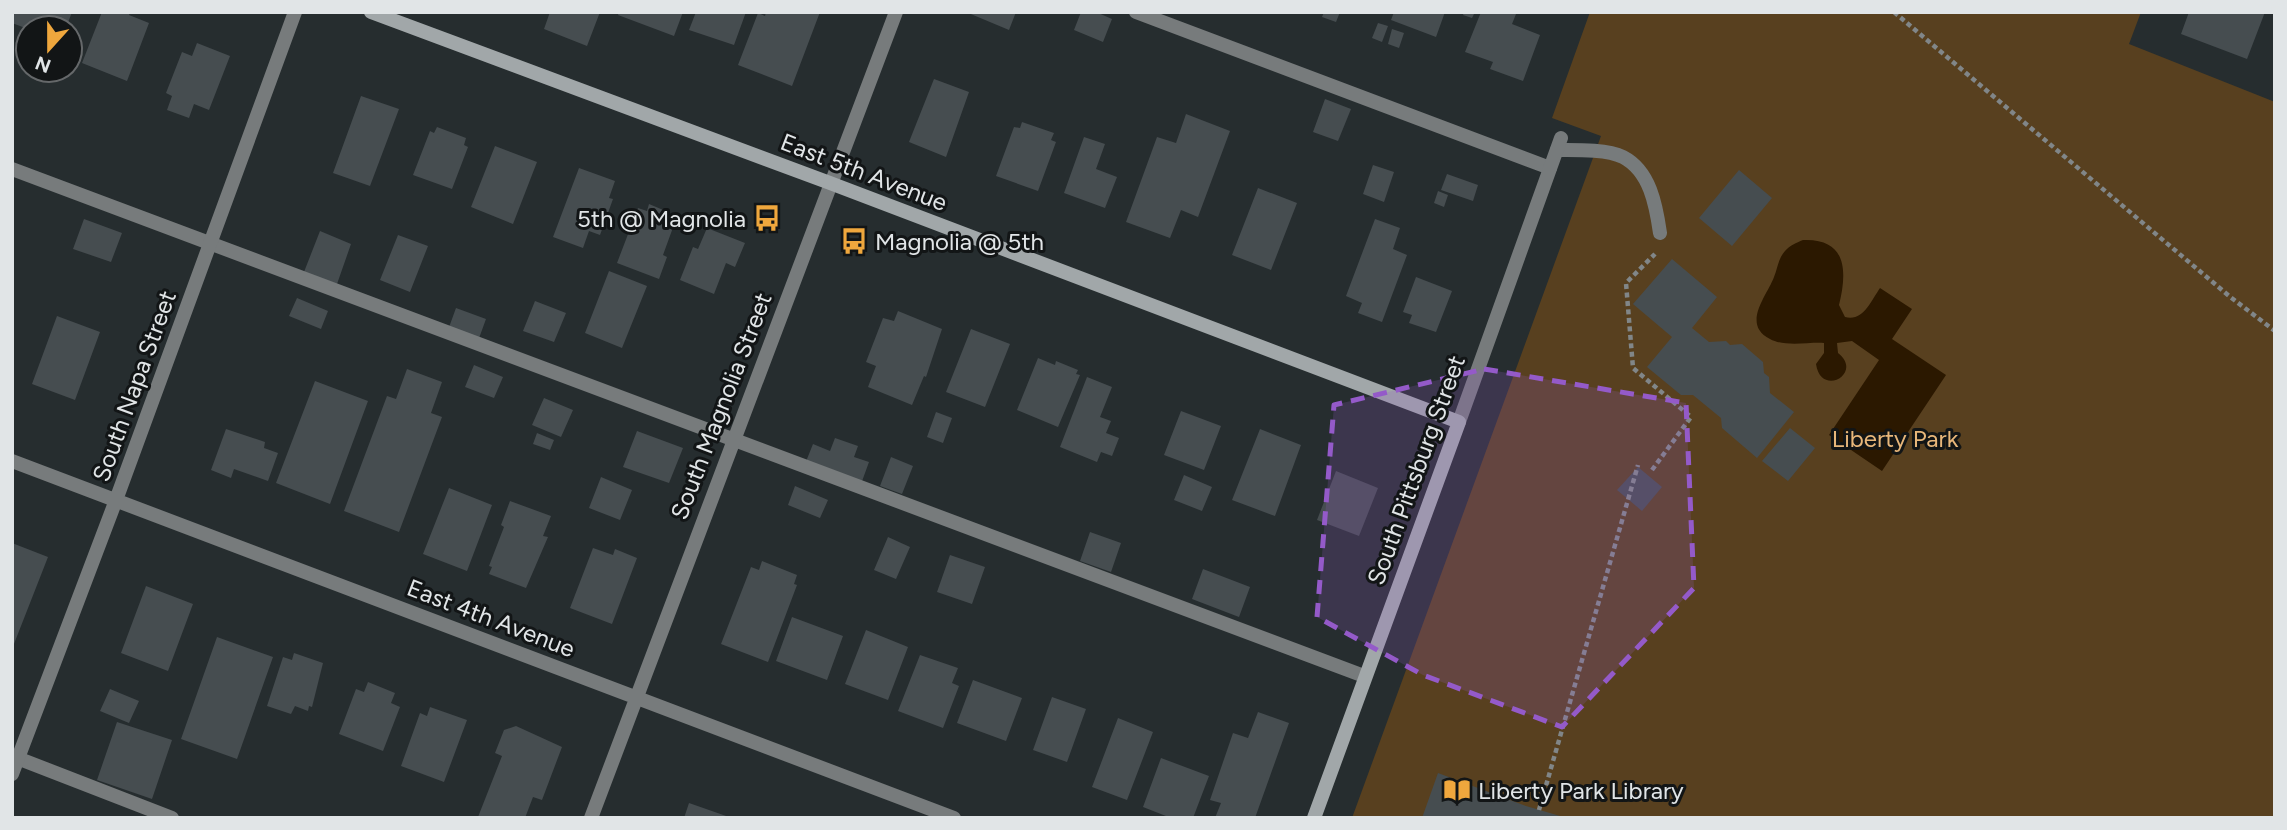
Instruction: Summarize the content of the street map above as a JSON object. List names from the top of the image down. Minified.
{"streets":{"street":["East 5th Avenue","South Napa Street","South Magnolia Street","South Pittsburg Street","East 4th Avenue"]},"crossings":[["East 5th Avenue","South Magnolia Street"],["East 5th Avenue","South Pittsburg Street"],["South Napa Street","East 4th Avenue"],["South Magnolia Street","East 4th Avenue"]],"parks":["Liberty Park"],"places":{"bus stop":["5th @ Magnolia","Magnolia @ 5th"],"library":["Liberty Park Library"]},"north":"bottom"}
